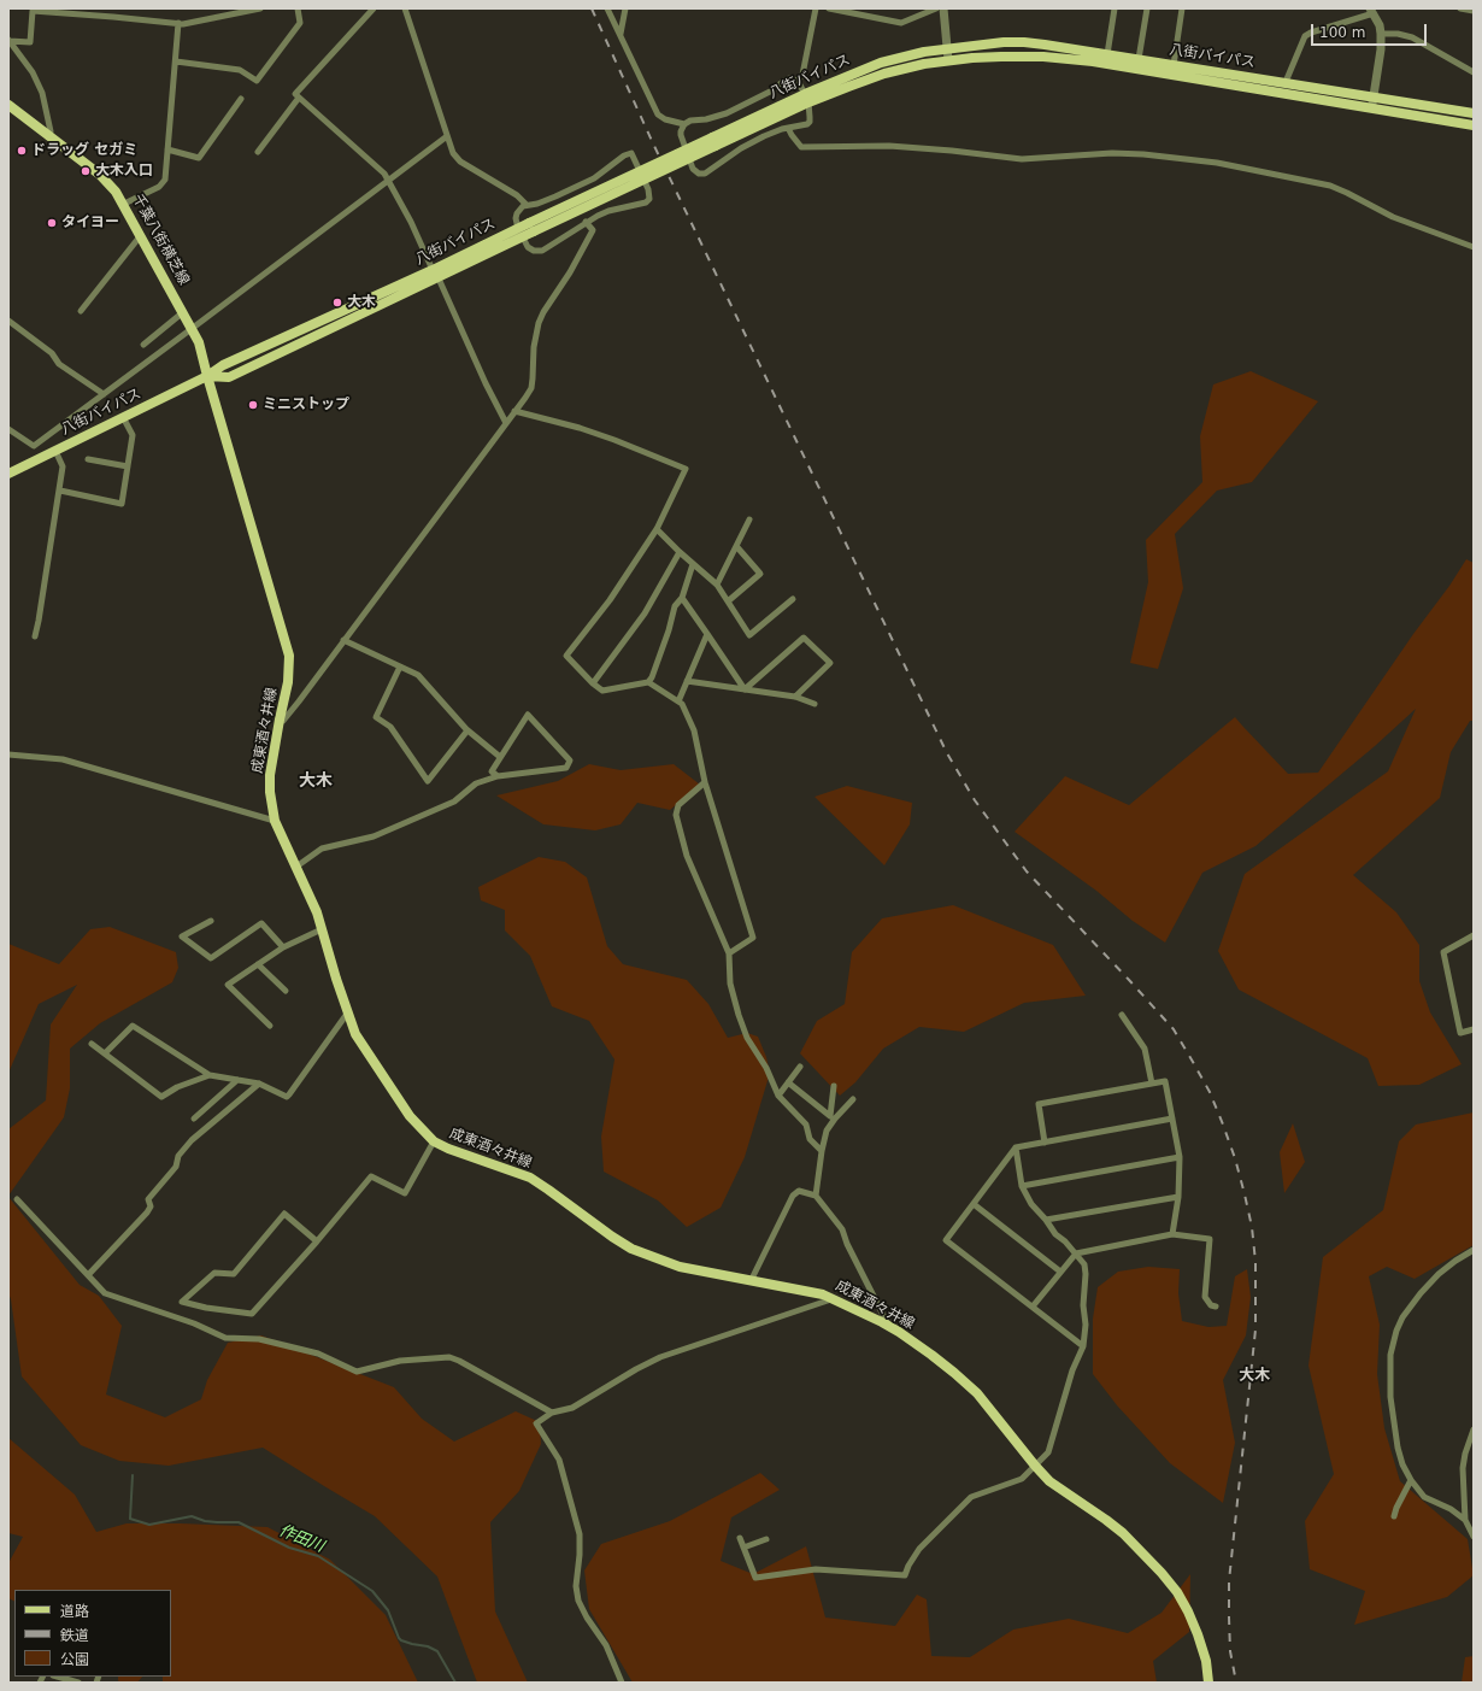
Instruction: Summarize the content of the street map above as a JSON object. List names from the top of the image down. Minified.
{"streets":{"main road":["八街バイパス","千葉八街横芝線","成東酒々井線"]},"crossings":[["八街バイパス","千葉八街横芝線"],["八街バイパス","成東酒々井線"],["千葉八街横芝線","成東酒々井線"]],"districts":["大木","大木"],"water":["作田川"],"places":["ドラッグ セガミ","大木入口","タイヨー","大木","ミニストップ"],"legend":["道路","鉄道","公園"],"scale_bar":"100 m"}
